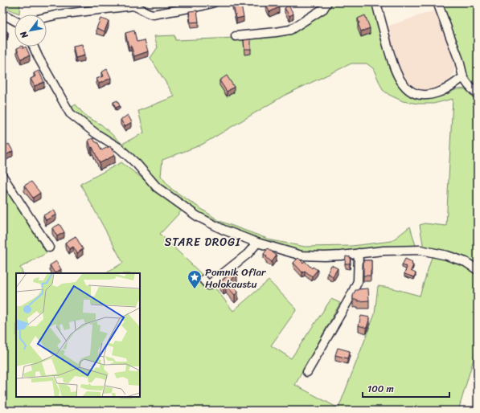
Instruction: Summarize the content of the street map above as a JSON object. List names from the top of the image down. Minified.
{"districts":["STARE DROGI"],"places":{"place":["Pomnik Ofiar Holokaustu"]},"scale_bar":"100 m","north":"bottom left"}
